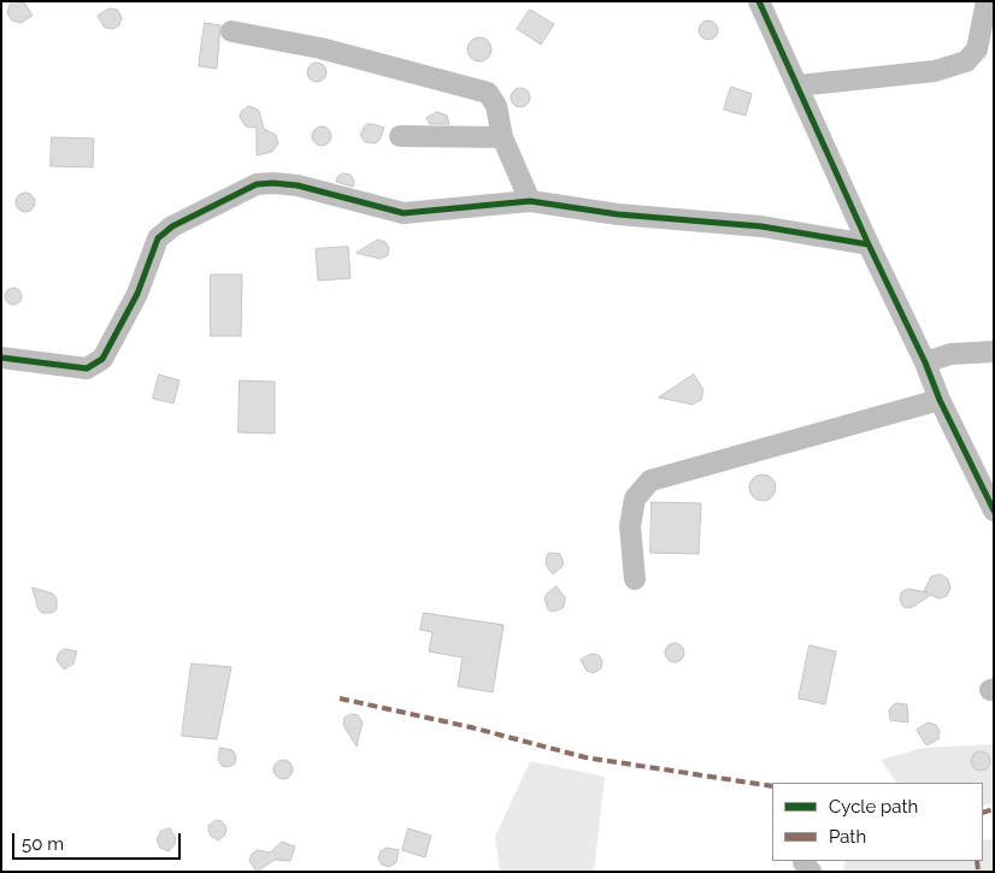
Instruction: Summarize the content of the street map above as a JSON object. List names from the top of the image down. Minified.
{"legend":["Cycle path","Path"],"scale_bar":"50 m"}
